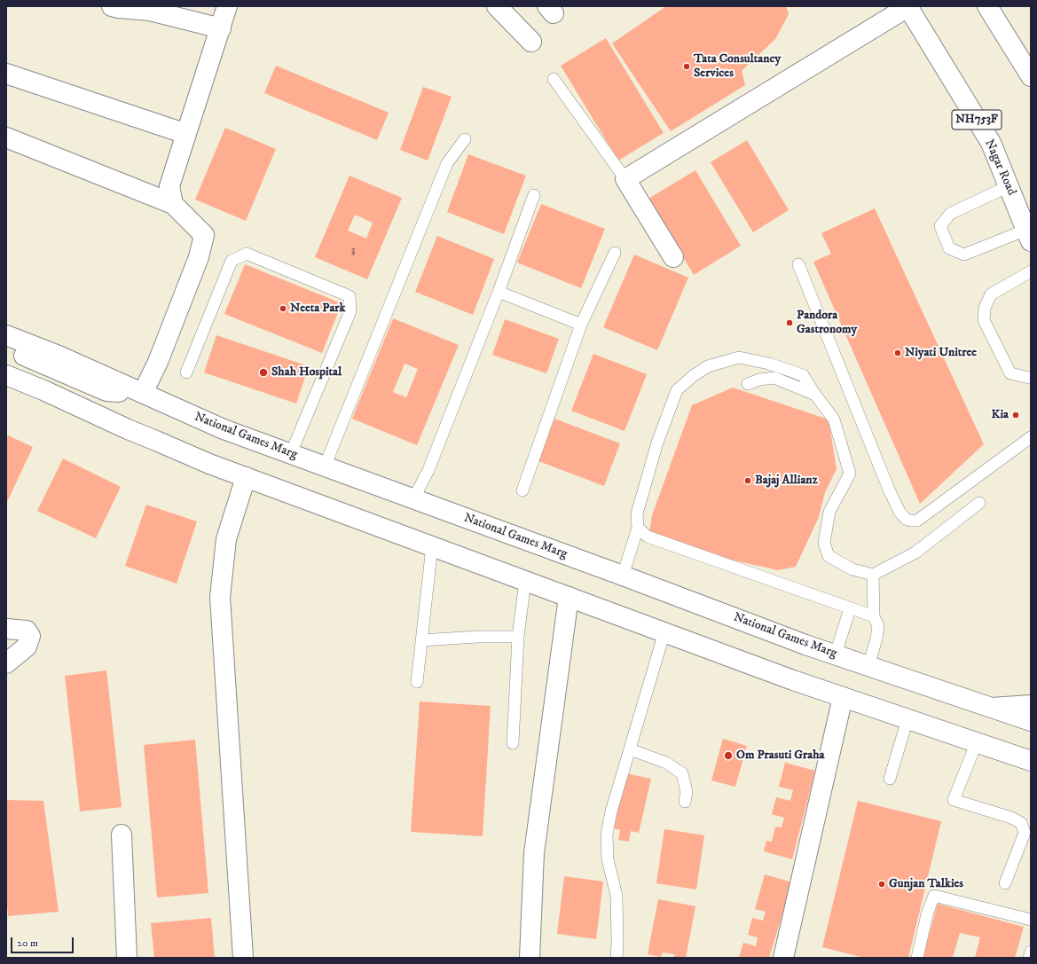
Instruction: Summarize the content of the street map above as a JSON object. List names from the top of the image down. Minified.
{"streets":{"main road":["NH753F","Nagar Road","National Games Marg"]},"places":["Tata Consultancy Services","Neeta Park","Pandora Gastronomy","Niyati Unitree","Shah Hospital","Kia","Bajaj Allianz","Om Prasuti Graha","Gunjan Talkies"],"house_numbers":["3"],"scale_bar":"20 m"}
